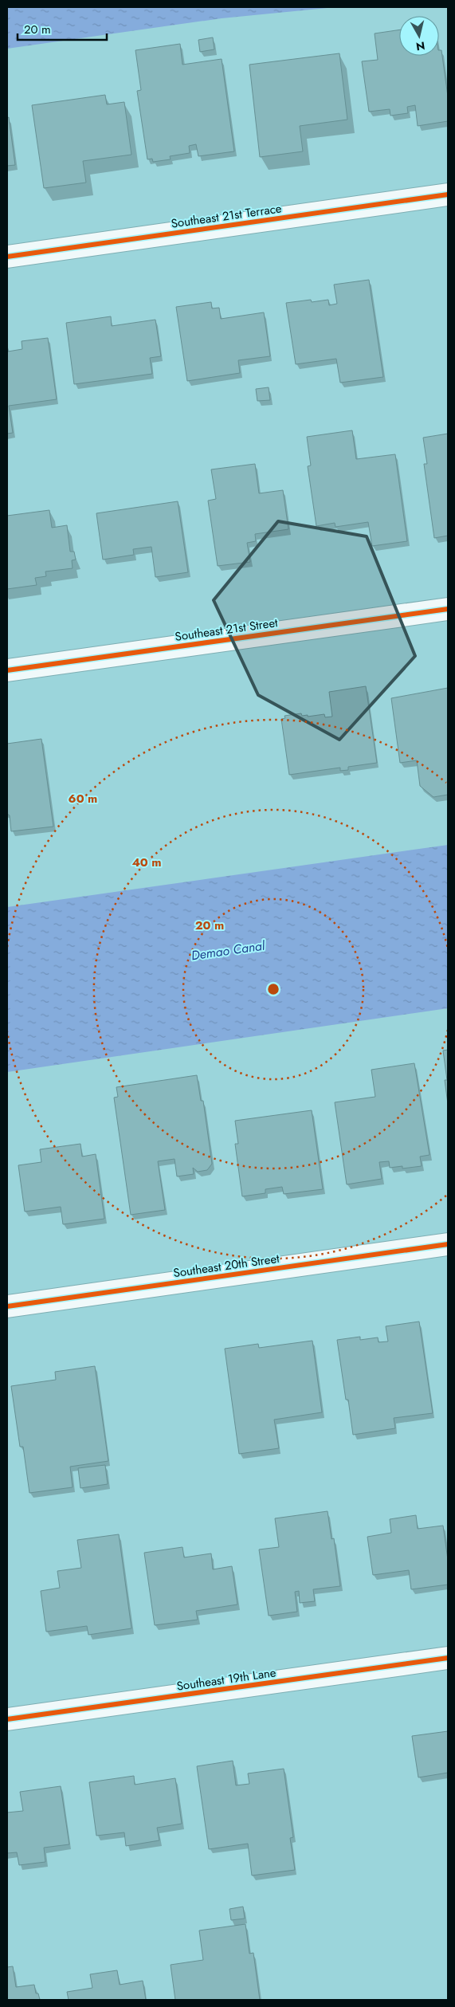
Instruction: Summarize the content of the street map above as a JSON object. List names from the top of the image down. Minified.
{"streets":{"street":["Southeast 21st Terrace","Southeast 21st Street","Southeast 20th Street","Southeast 19th Lane"]},"water":["Demao Canal"],"scale_bar":"20 m","north":"bottom","rings":["60 m","40 m","20 m"]}
